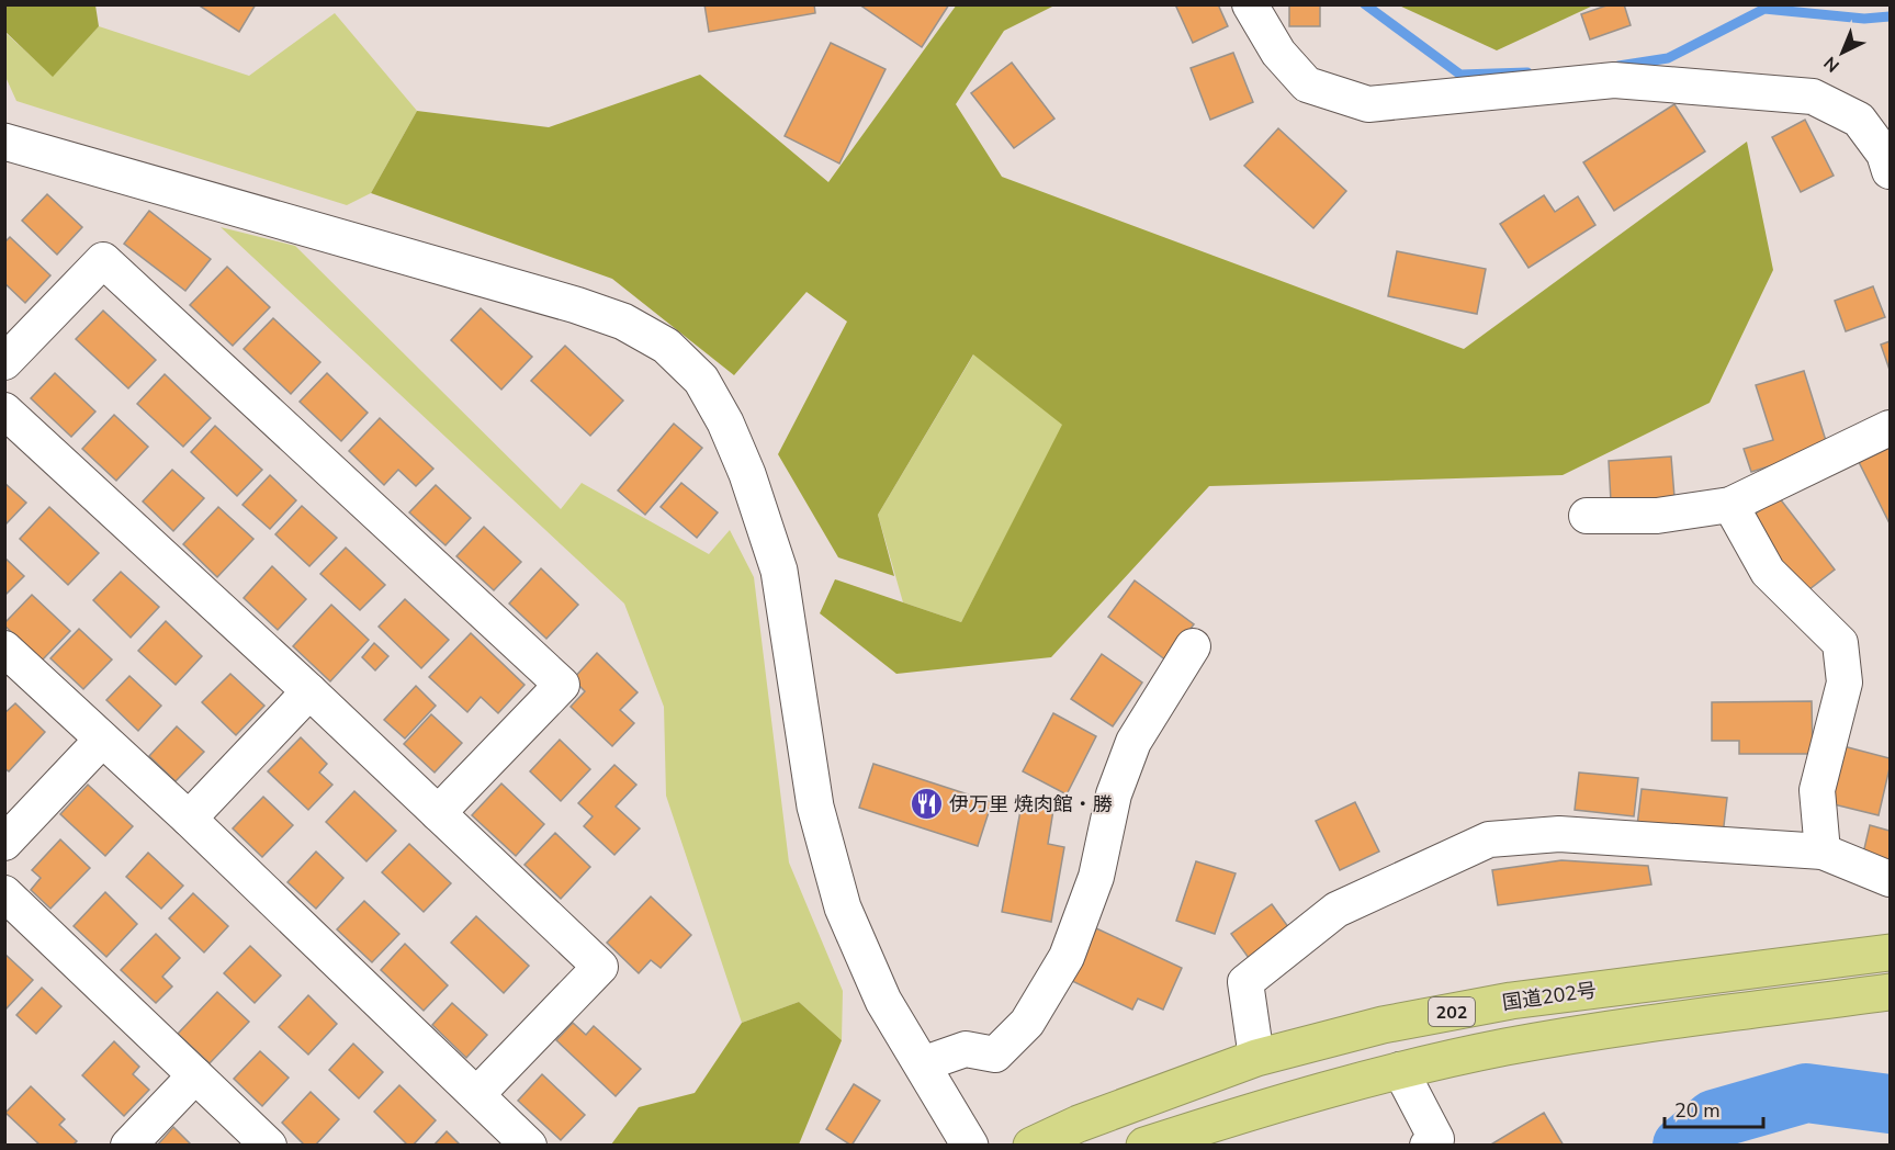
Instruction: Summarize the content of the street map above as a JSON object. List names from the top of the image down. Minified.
{"streets":{"highway":["国道202号","202"]},"places":{"restaurant":["伊万里 焼肉館・勝"]},"scale_bar":"20 m","north":"bottom left"}
